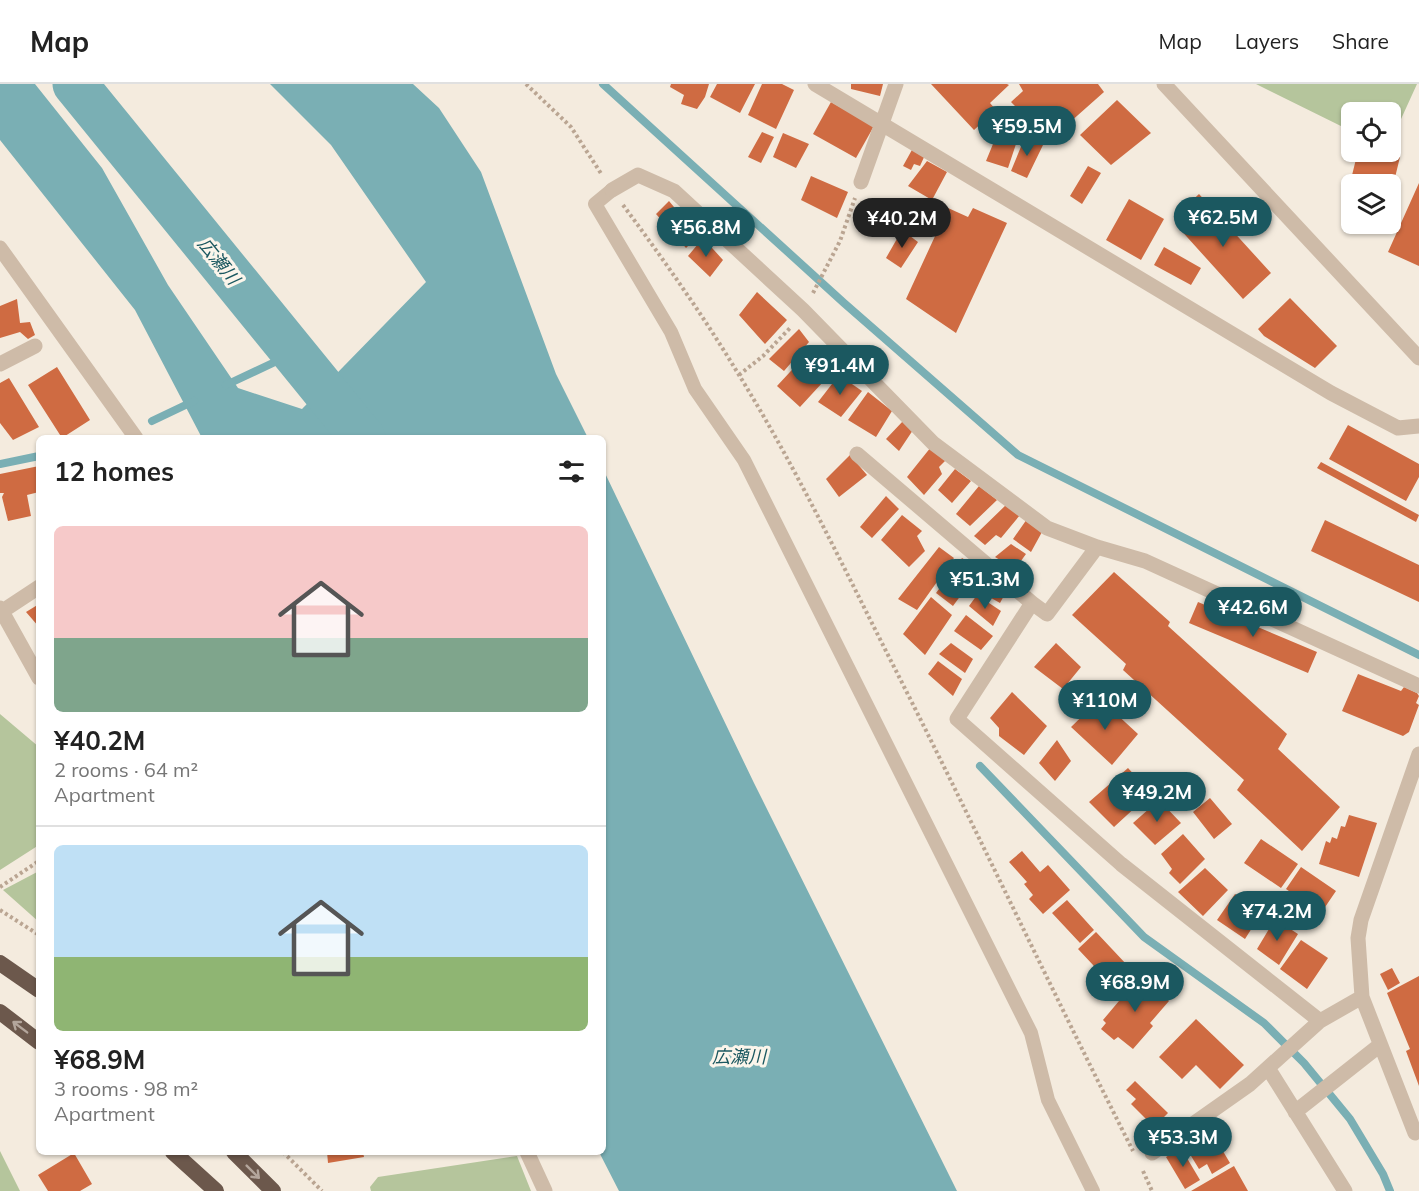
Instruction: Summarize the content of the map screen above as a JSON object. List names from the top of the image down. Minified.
{"water":["広瀬川"],"page":{"header":"Map","nav":["Map","Layers","Share"],"price":["¥59.5M","¥62.5M","¥40.2M","¥56.8M","¥91.4M","¥51.3M","¥42.6M","¥110M","¥49.2M","¥74.2M","¥68.9M","¥53.3M"],"heading":"12 homes","list":[{"name":"¥40.2M","note":"2 rooms · 64 m² · Apartment"},{"name":"¥68.9M","note":"3 rooms · 98 m² · Apartment"}]}}
